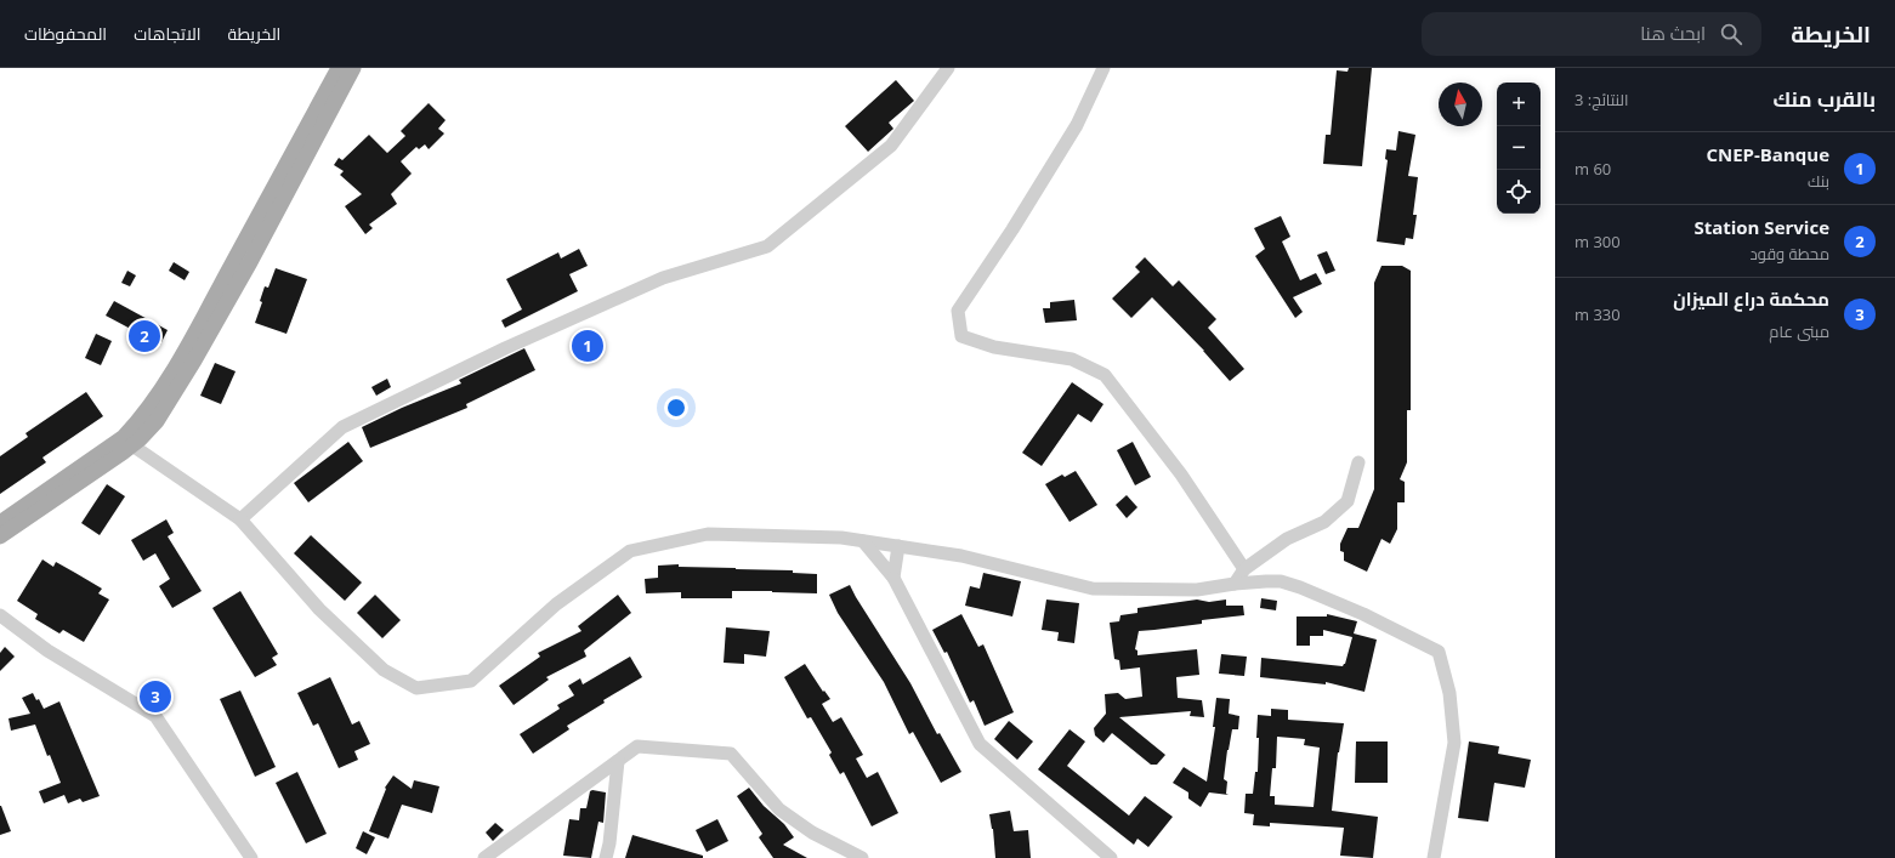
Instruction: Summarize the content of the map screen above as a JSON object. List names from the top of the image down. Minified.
{"north":"top","page":{"header":"الخريطة","search":"ابحث هنا","nav":["الخريطة","الاتجاهات","المحفوظات"],"heading":["بالقرب منك","النتائج: 3"],"map_buttons":["+","−"],"list":[{"mark":"1","name":"CNEP-Banque","note":"بنك","value":"60 m"},{"mark":"2","name":"Station Service","note":"محطة وقود","value":"300 m"},{"mark":"3","name":"محكمة دراع الميزان","note":"مبنى عام","value":"330 m"}],"pins":["2","1","3"]}}
